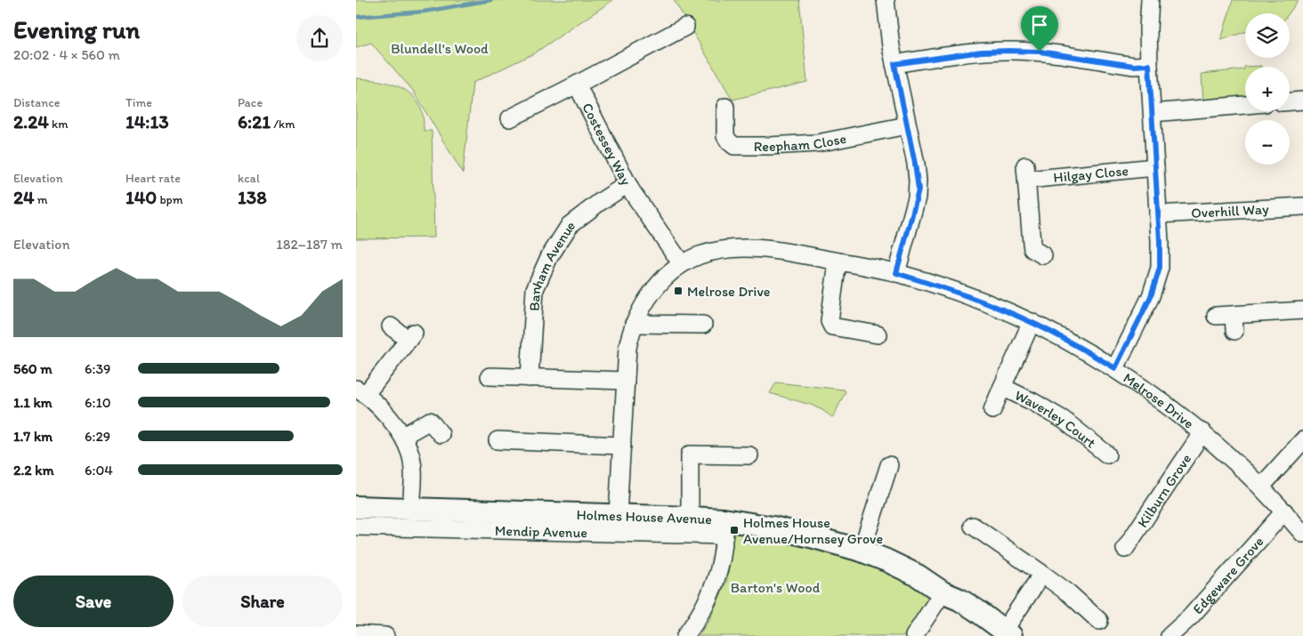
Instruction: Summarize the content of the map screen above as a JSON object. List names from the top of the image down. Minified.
{"streets":{"main road":["Holmes House Avenue"],"street":["Reepham Close","Costessey Way","Hilgay Close","Overhill Way","Banham Avenue","Melrose Drive","Waverley Court","Kilburn Grove","Mendip Avenue","Edgeware Grove"]},"crossings":[["Costessey Way","Banham Avenue"],["Costessey Way","Melrose Drive"],["Melrose Drive","Waverley Court"],["Melrose Drive","Kilburn Grove"],["Melrose Drive","Holmes House Avenue"],["Melrose Drive","Edgeware Grove"],["Holmes House Avenue","Mendip Avenue"]],"parks":["Blundell's Wood","Barton's Wood"],"places":{"transit":["Melrose Drive","Holmes House Avenue/Hornsey Grove"]},"page":{"heading":["Evening run","20:02 · 4 × 560 m"],"map_buttons":["+","−"],"stats":[["Distance","2.24 km"],["Time","14:13"],["Pace","6:21 /km"],["Elevation","24 m"],["Heart rate","140 bpm"],["kcal","138"]],"chart":["Elevation","182–187 m"],"list":[{"name":"560 m","note":"6:39"},{"name":"1.1 km","note":"6:10"},{"name":"1.7 km","note":"6:29"},{"name":"2.2 km","note":"6:04"}],"buttons":["Save","Share"]}}
